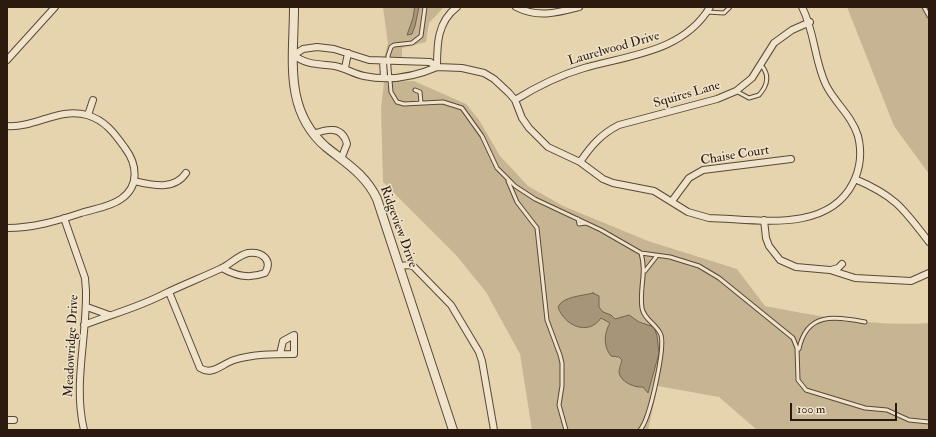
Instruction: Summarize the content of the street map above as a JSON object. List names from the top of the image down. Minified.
{"streets":{"street":["Laurelwood Drive","Squires Lane","Chaise Court","Ridgeview Drive","Meadowridge Drive"]},"scale_bar":"100 m"}
